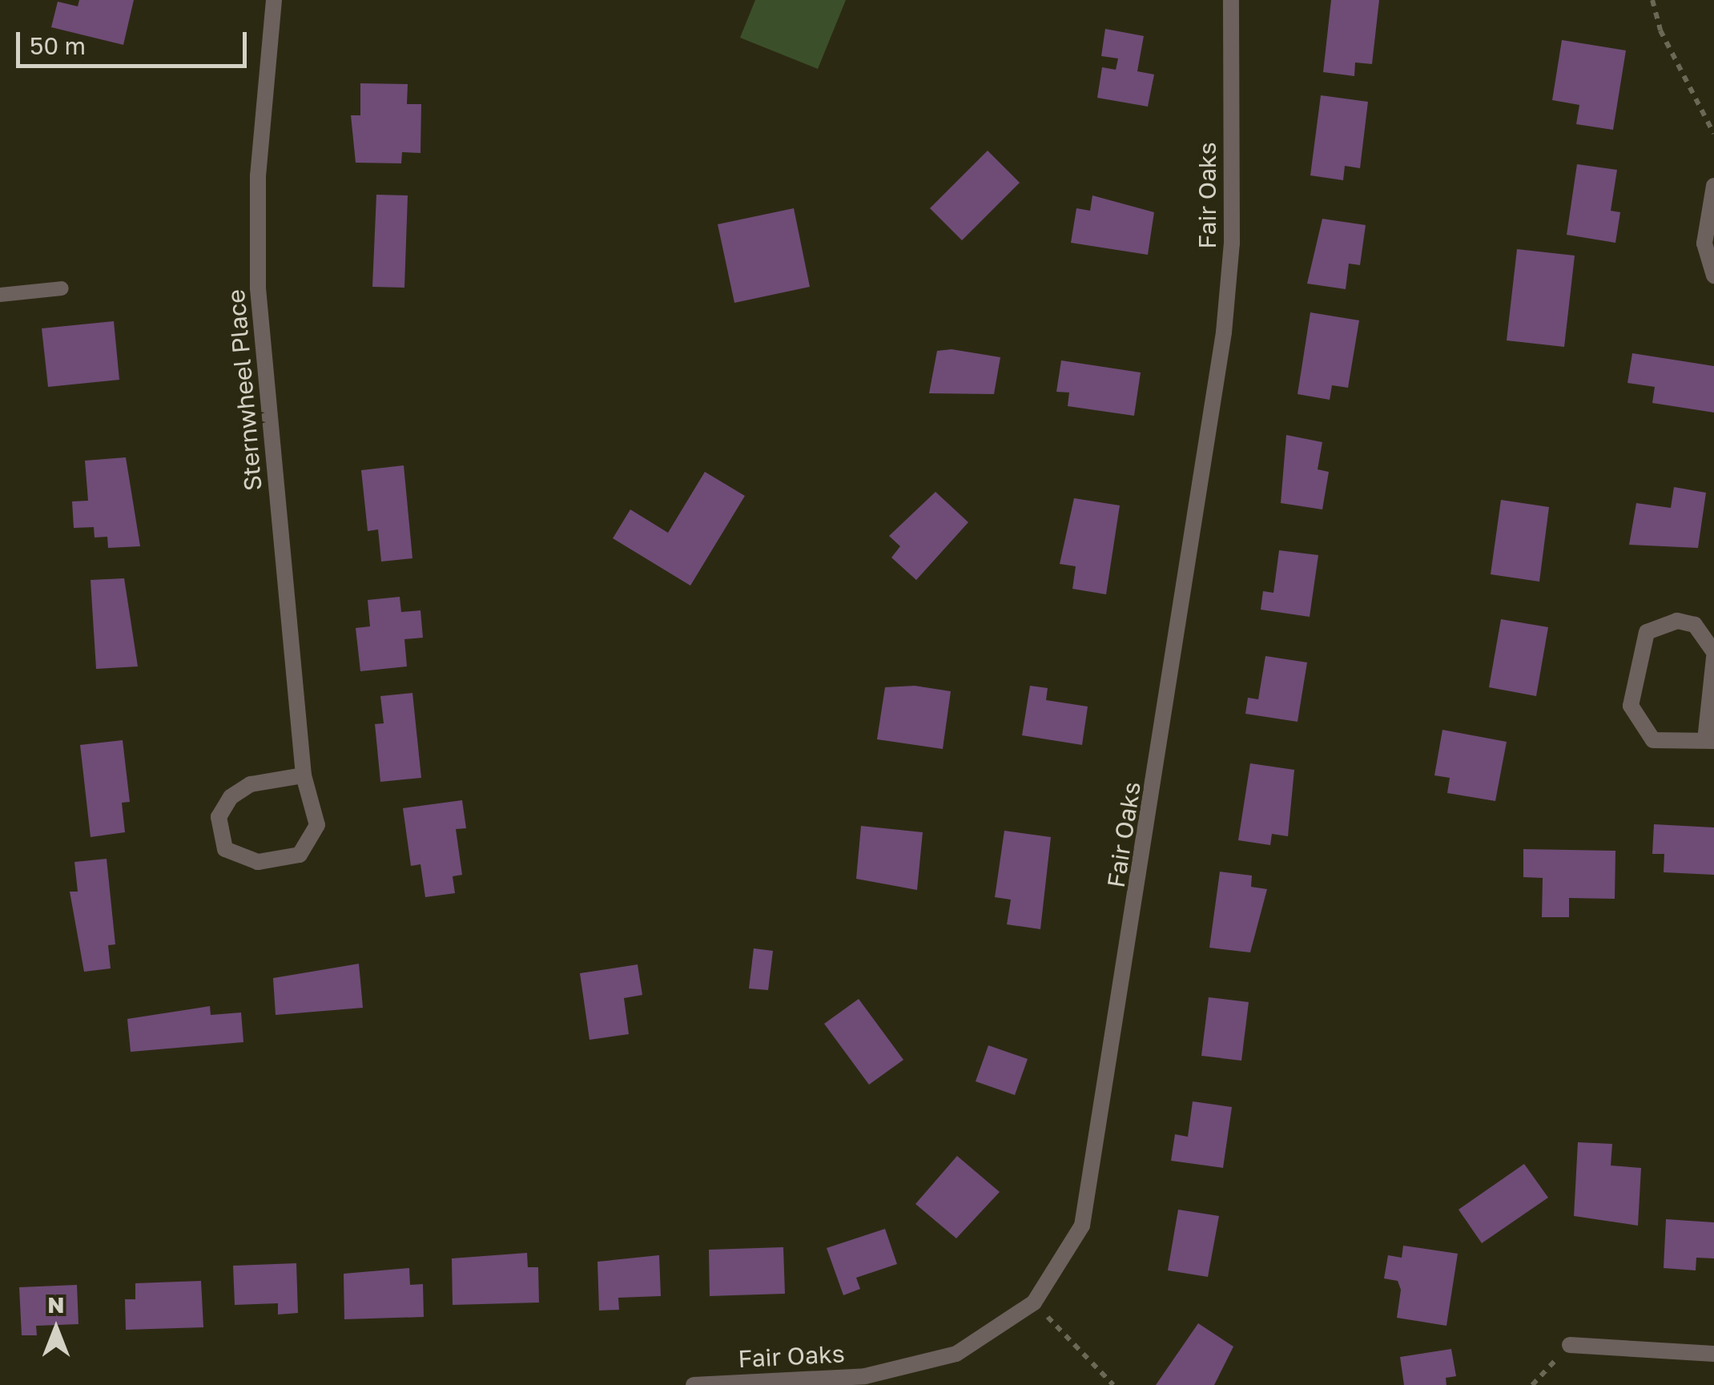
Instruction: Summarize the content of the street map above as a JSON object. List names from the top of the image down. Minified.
{"streets":{"street":["Fair Oaks","Sternwheel Place"]},"scale_bar":"50 m","north":"top"}
